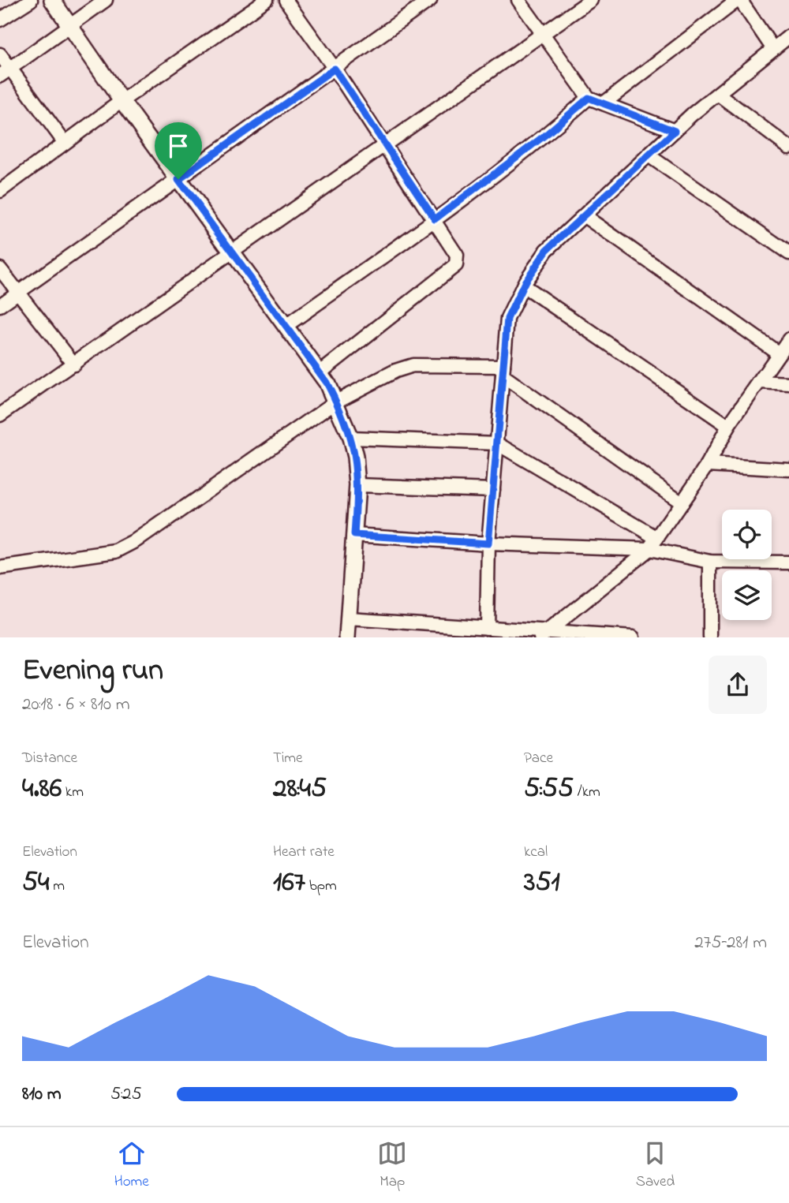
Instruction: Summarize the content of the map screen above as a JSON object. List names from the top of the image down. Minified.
{"page":{"heading":["Evening run","20:18 · 6 × 810 m"],"stats":[["Distance","4.86 km"],["Time","28:45"],["Pace","5:55 /km"],["Elevation","54 m"],["Heart rate","167 bpm"],["kcal","351"]],"chart":["Elevation","275–281 m"],"list":[{"name":"810 m","note":"5:25"}],"tabs":["Home","Map","Saved"]}}
